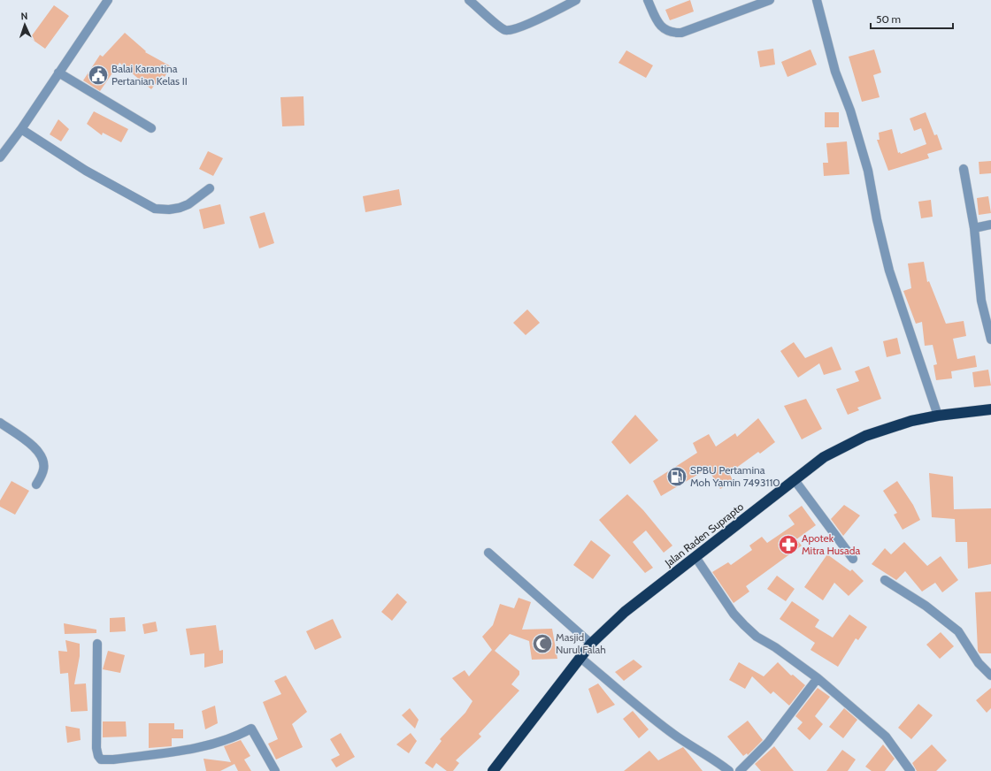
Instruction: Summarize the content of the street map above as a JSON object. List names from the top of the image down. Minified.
{"streets":{"highway":["Jalan Raden Suprapto"]},"places":{"public building":["Balai Karantina Pertanian Kelas II"],"fuel station":["SPBU Pertamina Moh Yamin 7493110"],"pharmacy":["Apotek Mitra Husada"],"mosque":["Masjid Nurul Falah"]},"scale_bar":"50 m","north":"top"}
